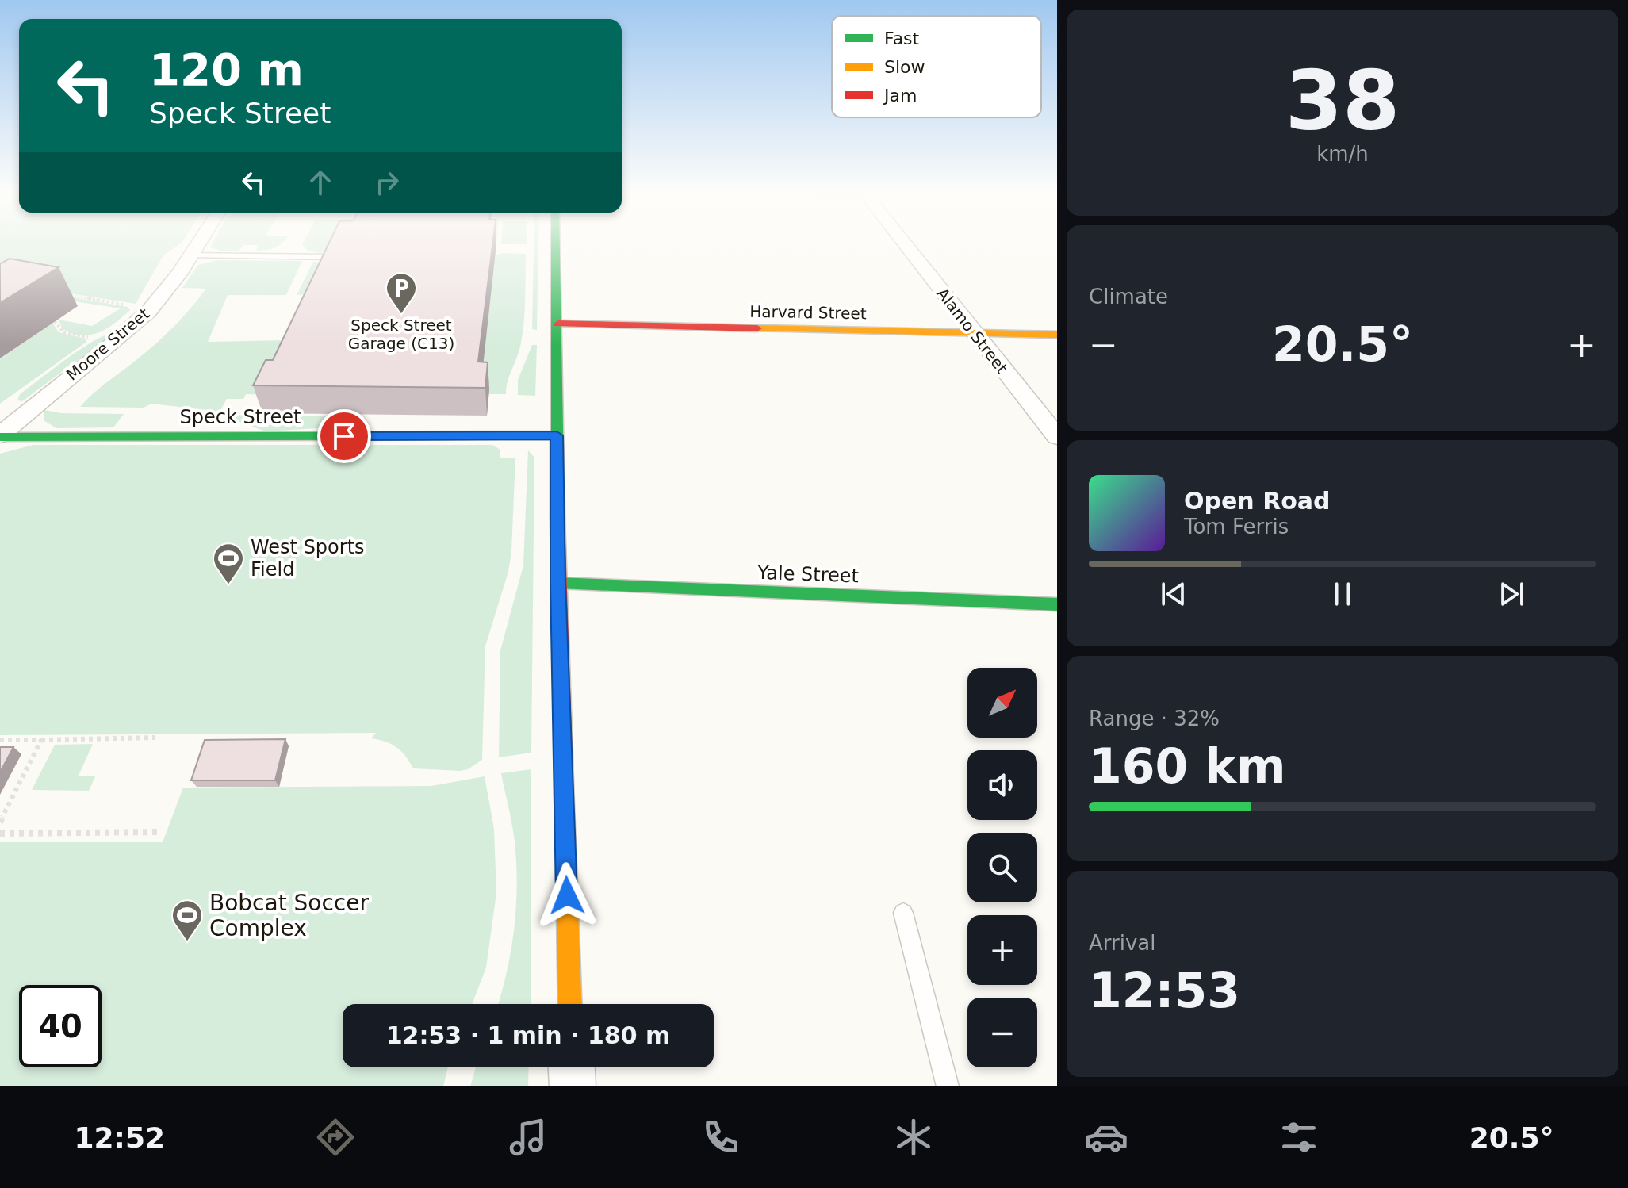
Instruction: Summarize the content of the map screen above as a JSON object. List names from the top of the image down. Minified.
{"streets":{"street":["Harvard Street","Alamo Street","Moore Street","Speck Street","Yale Street"]},"crossings":[["Harvard Street","Alamo Street"],["Moore Street","Speck Street"]],"places":{"parking":["Speck Street Garage (C13)"],"sports":["West Sports Field","Bobcat Soccer Complex"]},"legend":["Fast","Slow","Jam"],"north":"top right","page":{"tile":[["38","km/h"],"Climate",["Range · 32%","160 km"],["Arrival","12:53"]],"turn":["120 m","Speck Street"],"heat":["−","20.5°","+"],"song":["Open Road","Tom Ferris"],"map_buttons":["+","−"],"limit":"40","trip":"12:53 · 1 min · 180 m","tabs":["12:52","20.5°"]}}
